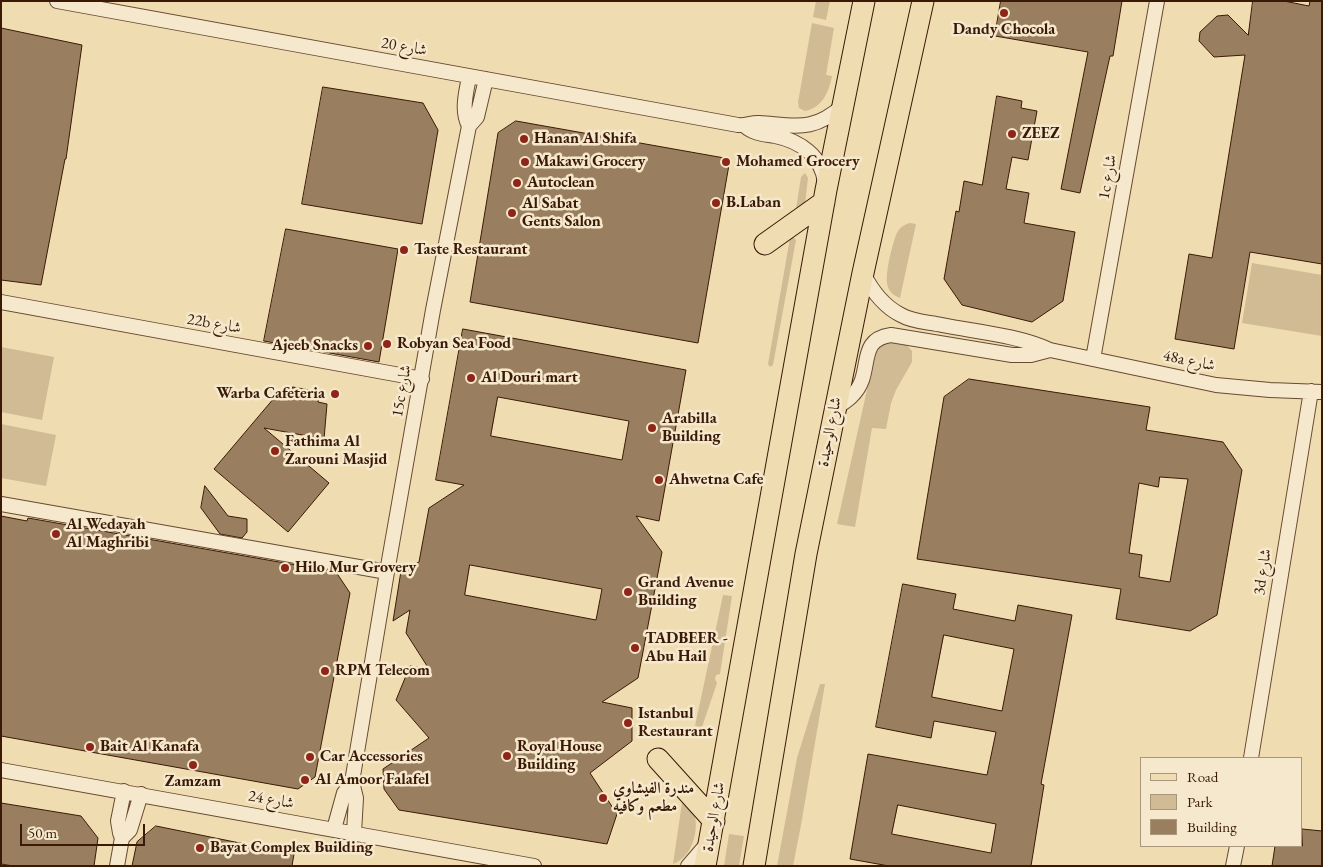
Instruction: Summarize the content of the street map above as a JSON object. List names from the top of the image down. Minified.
{"streets":{"main road":["شارع الوحيدة"],"street":["شارع 20","1c شارع","22b شارع","48a شارع","15c شارع","3d شارع","شارع 24"]},"crossings":[["شارع 20","15c شارع"],["شارع 20","شارع الوحيدة"],["1c شارع","48a شارع"],["22b شارع","15c شارع"],["48a شارع","شارع الوحيدة"],["48a شارع","3d شارع"],["15c شارع","شارع 24"]],"places":["Dandy Chocola","ZEEZ","Hanan Al Shifa","Makawi Grocery","Mohamed Grocery","Autoclean","B.Laban","Al Sabat Gents Salon","Taste Restaurant","Robyan Sea Food","Ajeeb Snacks","Al Douri mart","Warba Cafeteria","Arabilla Building","Fathima Al Zarouni Masjid","Ahwetna Cafe","Al Wedayah Al Maghribi","Hilo Mur Grovery","Grand Avenue Building","TADBEER - Abu Hail","RPM Telecom","Istanbul Restaurant","Bait Al Kanafa","Royal House Building","Car Accessories","Zamzam","Al Amoor Falafel","مندرة الفيشاوي مطعم وكافيه","Bayat Complex Building"],"legend":["Road","Park","Building"],"scale_bar":"50 m"}
